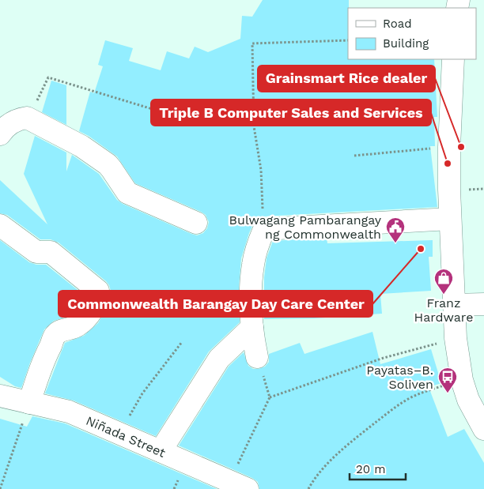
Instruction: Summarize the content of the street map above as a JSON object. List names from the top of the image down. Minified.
{"streets":{"street":["Niñada Street"]},"places":{"other":["Grainsmart Rice dealer","Triple B Computer Sales and Services","Commonwealth Barangay Day Care Center"],"public building":["Bulwagang Pambarangay ng Commonwealth"],"shop":["Franz Hardware"],"bus stop":["Payatas–B. Soliven"]},"legend":["Road","Building"],"scale_bar":"20 m"}
